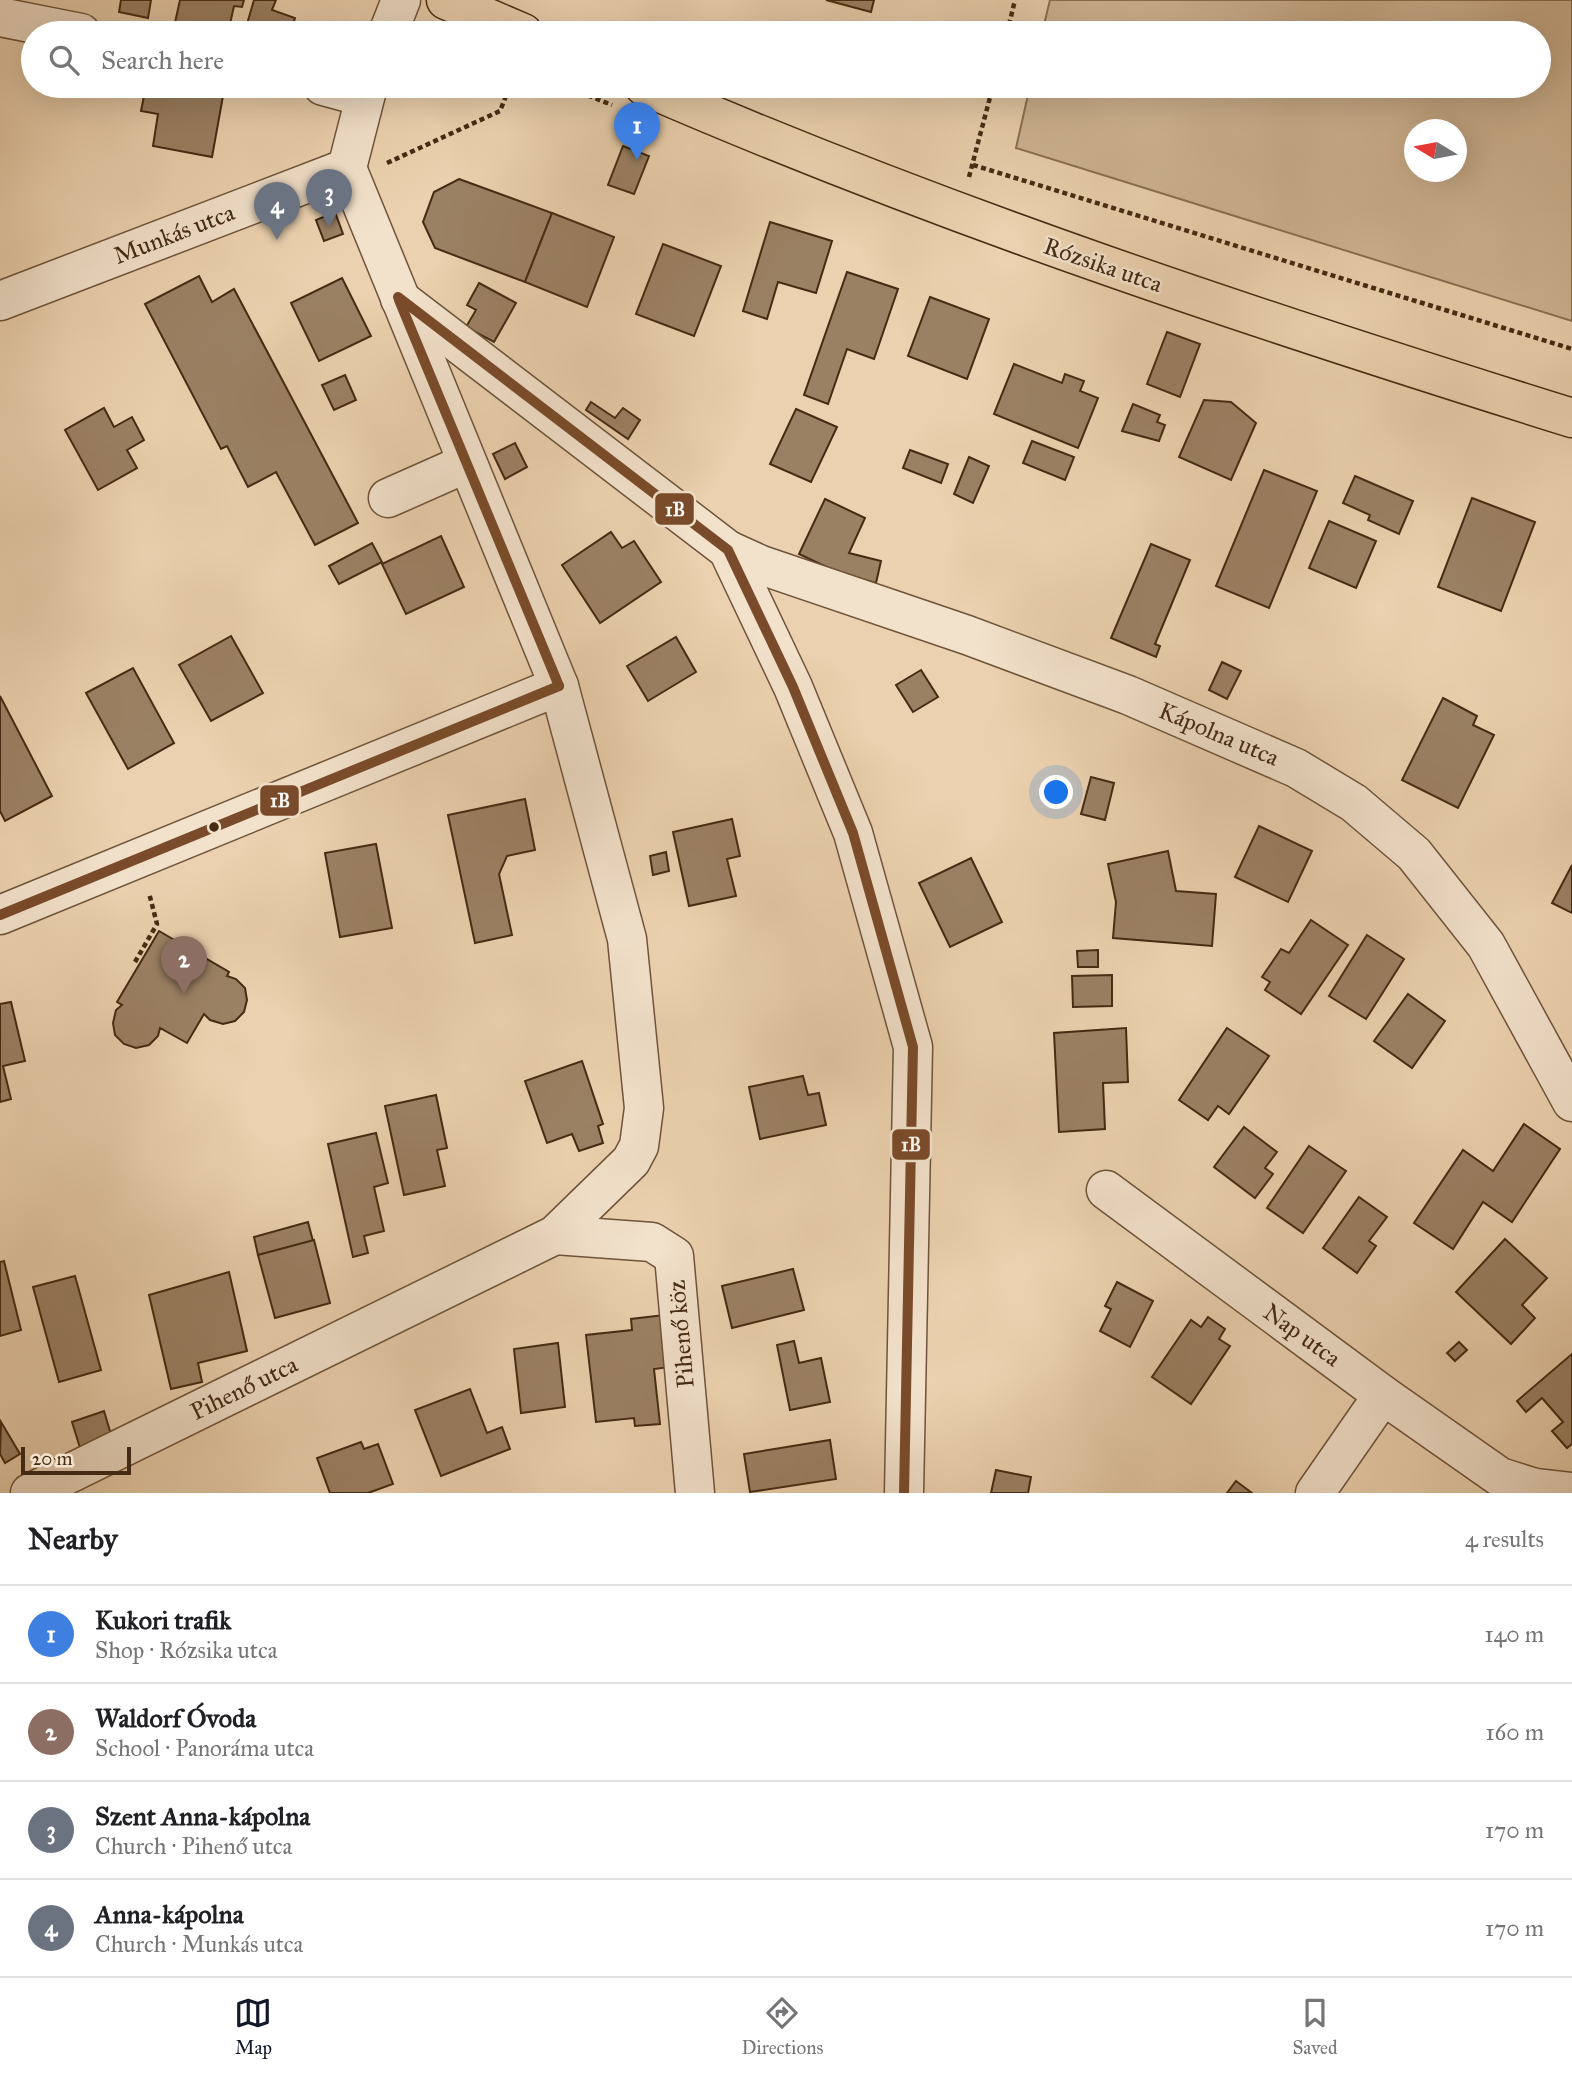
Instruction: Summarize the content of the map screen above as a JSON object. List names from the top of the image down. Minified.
{"streets":{"main road":["Rózsika utca"],"street":["Munkás utca","Kápolna utca","Pihenő köz","Nap utca","Pihenő utca"]},"crossings":[["Munkás utca","Pihenő utca"],["Pihenő köz","Pihenő utca"]],"lines":["transit line 1B"],"scale_bar":"20 m","north":"left","page":{"search":"Search here","pins":["1","3","4","2"],"scale":"20 m","heading":["Nearby","4 results"],"list":[{"mark":"1","name":"Kukori trafik","note":"Shop · Rózsika utca","value":"140 m"},{"mark":"2","name":"Waldorf Óvoda","note":"School · Panoráma utca","value":"160 m"},{"mark":"3","name":"Szent Anna-kápolna","note":"Church · Pihenő utca","value":"170 m"},{"mark":"4","name":"Anna-kápolna","note":"Church · Munkás utca","value":"170 m"}],"nav":["Map","Directions","Saved"]}}
